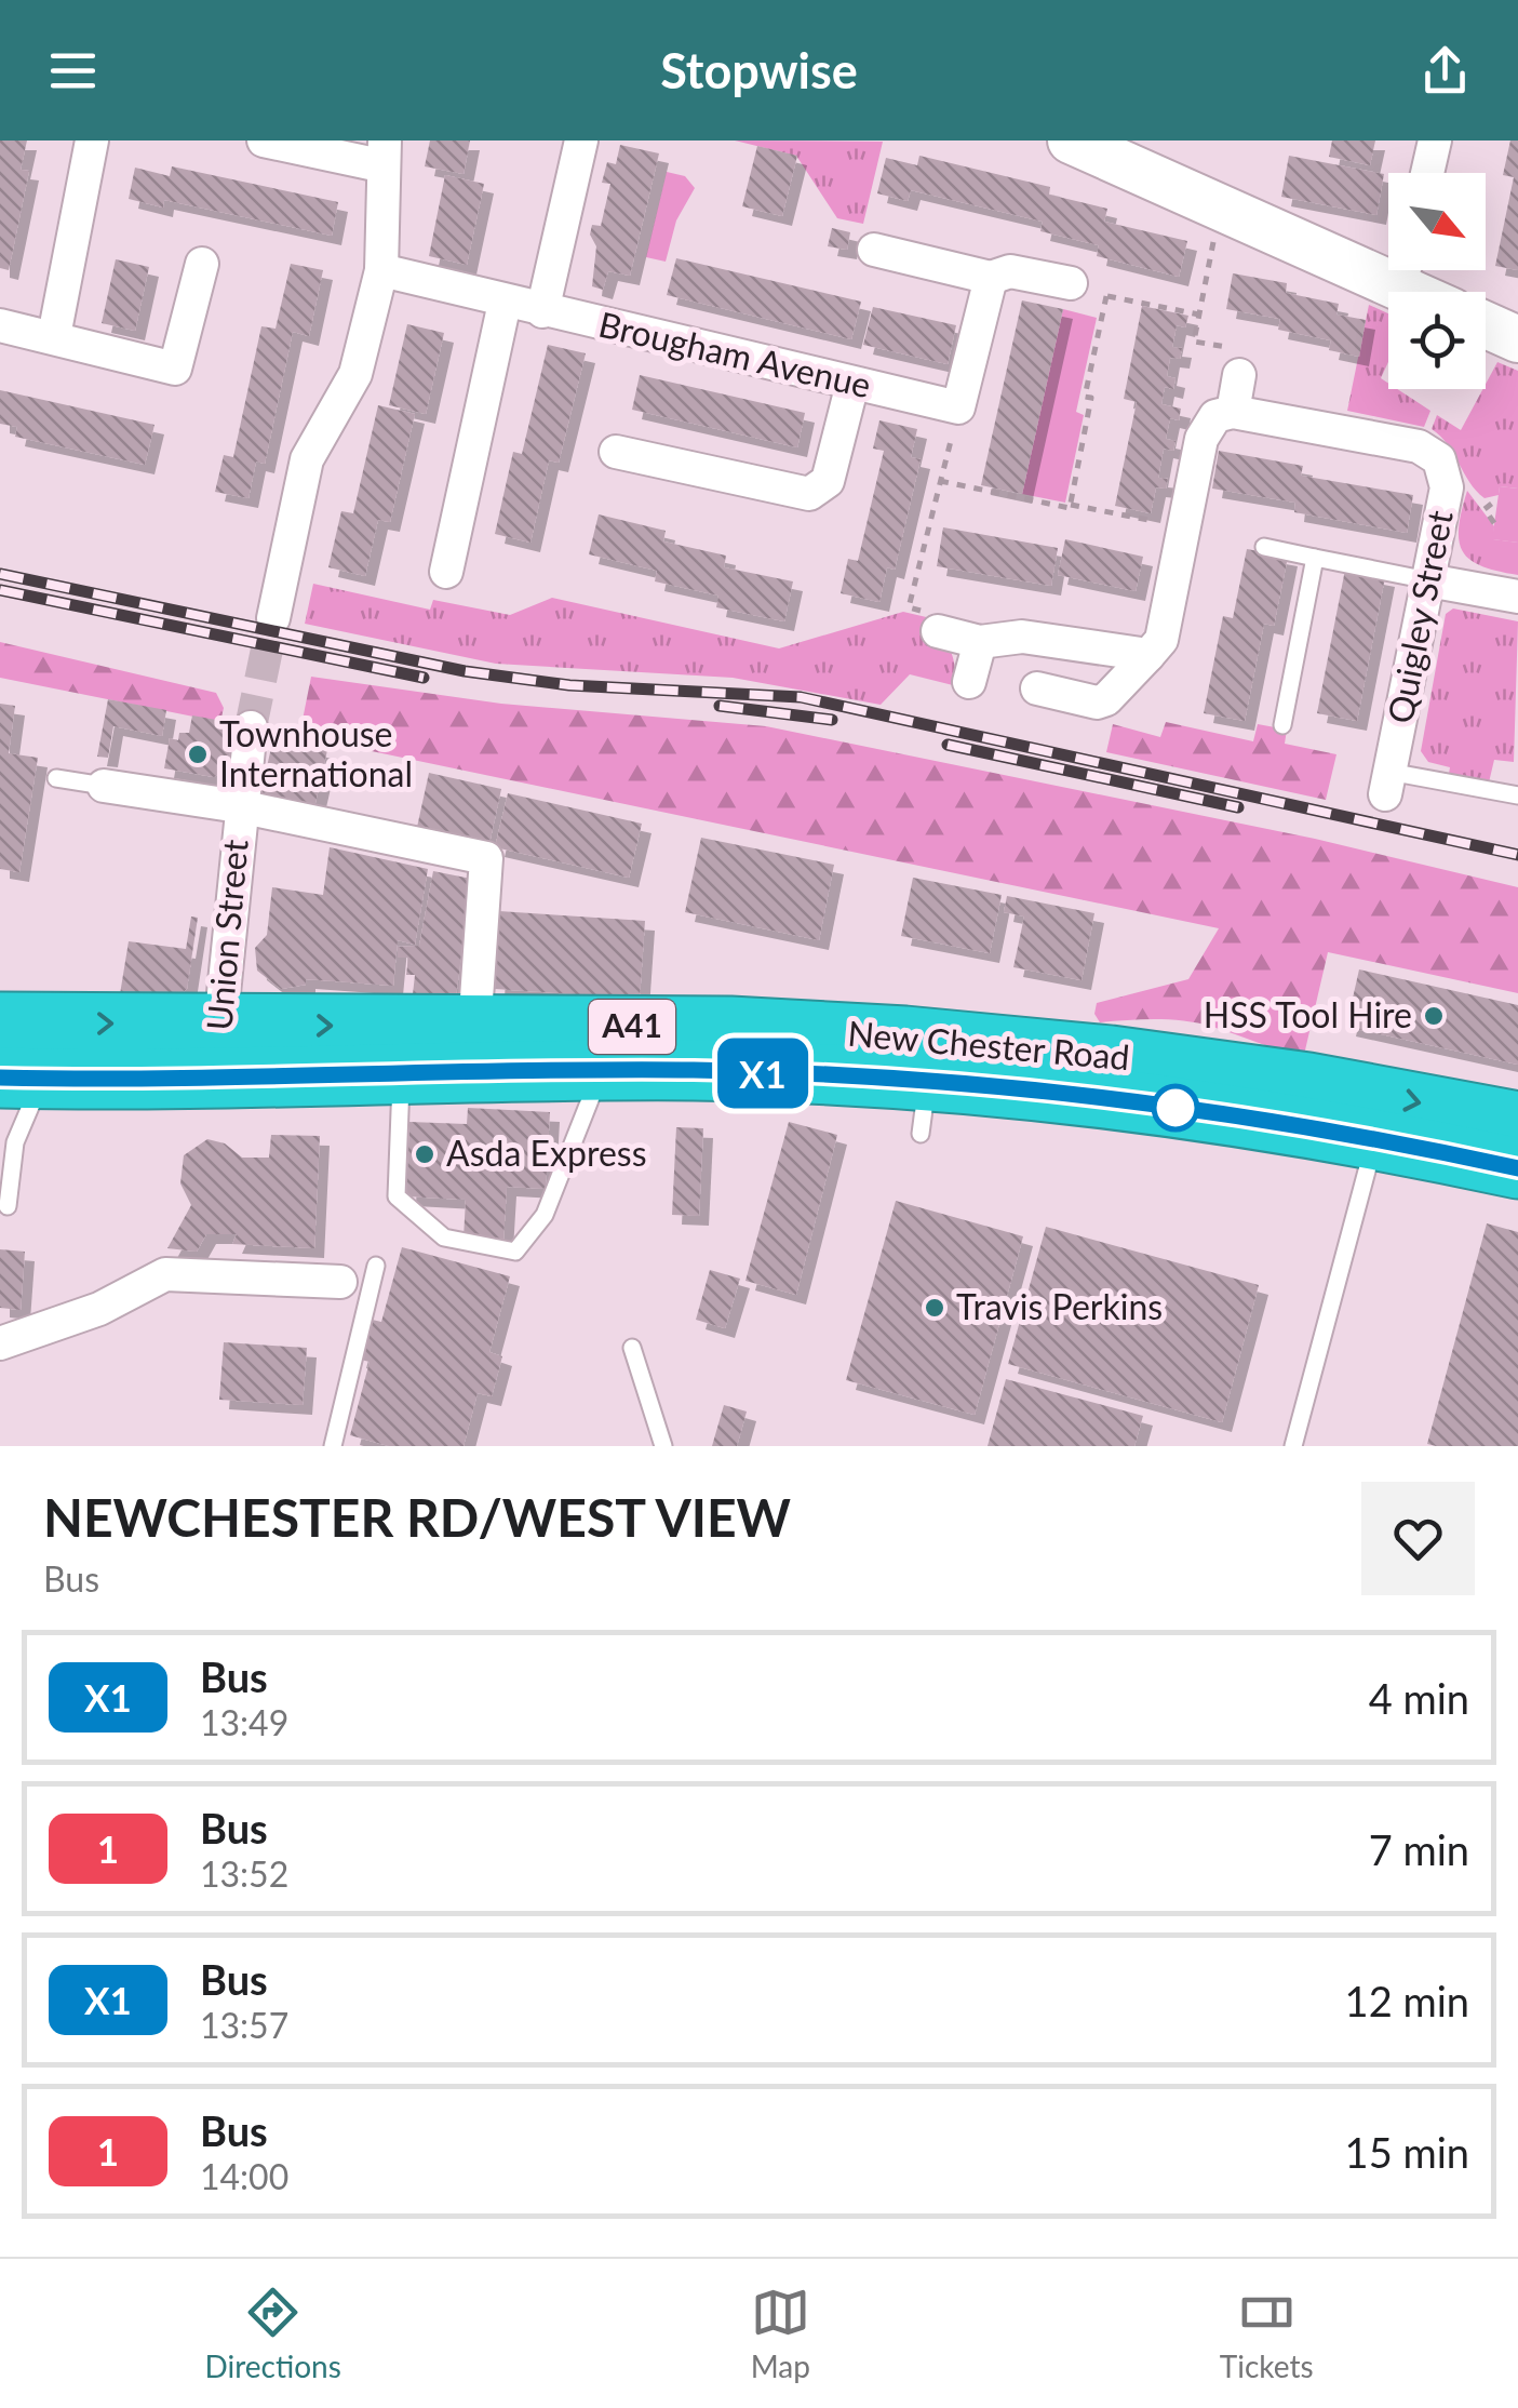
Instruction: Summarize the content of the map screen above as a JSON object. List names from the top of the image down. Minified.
{"streets":{"highway":["A41","New Chester Road"],"street":["Brougham Avenue","Quigley Street","Union Street"]},"crossings":[["Union Street","New Chester Road"]],"places":["Townhouse International","HSS Tool Hire","Asda Express","Travis Perkins"],"lines":["bus line X1"],"north":"bottom right","page":{"header":"Stopwise","on_map":"X1","heading":["NEWCHESTER RD/WEST VIEW","Bus"],"list":[{"mark":"X1","name":"Bus","note":"13:49","value":"4 min"},{"mark":"1","name":"Bus","note":"13:52","value":"7 min"},{"mark":"X1","name":"Bus","note":"13:57","value":"12 min"},{"mark":"1","name":"Bus","note":"14:00","value":"15 min"}],"tabs":["Directions","Map","Tickets"]}}
